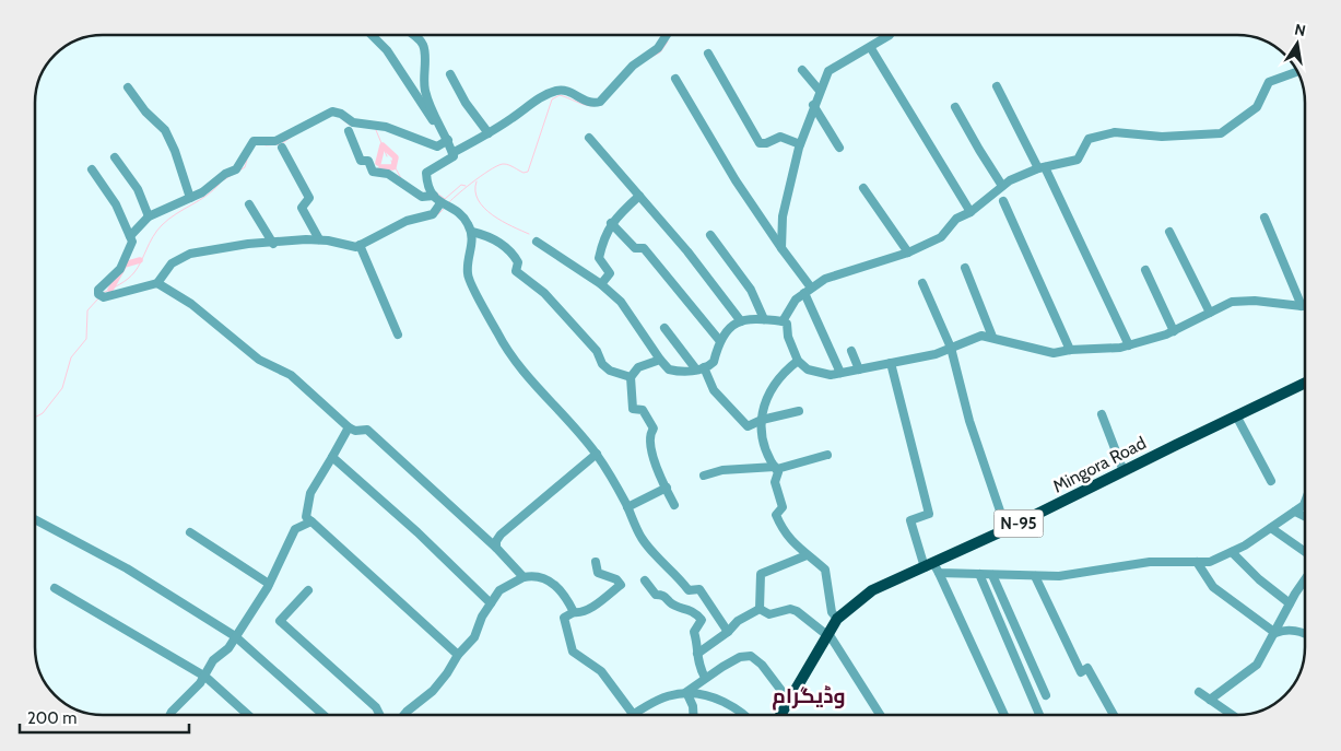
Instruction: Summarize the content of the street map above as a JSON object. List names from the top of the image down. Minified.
{"streets":{"highway":["Mingora Road","N-95"]},"districts":["وڈیگرام"],"scale_bar":"200 m","north":"top"}
